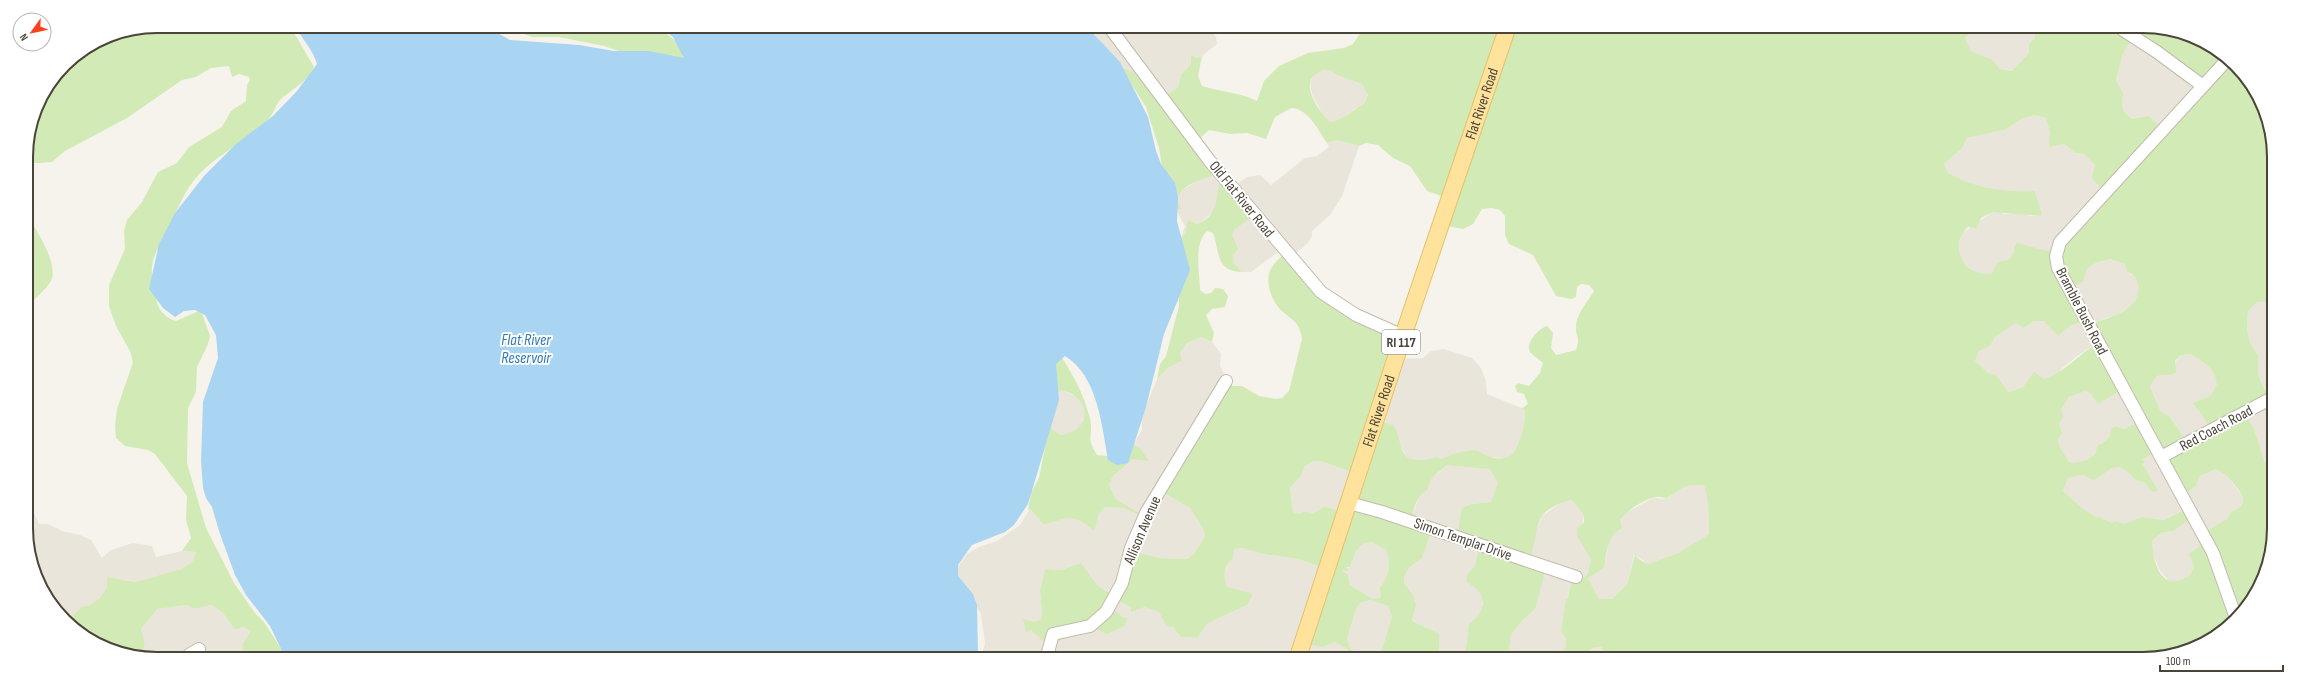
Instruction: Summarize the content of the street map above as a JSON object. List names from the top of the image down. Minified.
{"streets":{"main road":["Flat River Road","RI 117"],"street":["Old Flat River Road","Bramble Bush Road","Red Coach Road","Allison Avenue","Simon Templar Drive"]},"crossings":[["Flat River Road","Old Flat River Road"],["Flat River Road","Simon Templar Drive"],["Bramble Bush Road","Red Coach Road"]],"water":["Flat River Reservoir"],"scale_bar":"100 m","north":"bottom left"}
